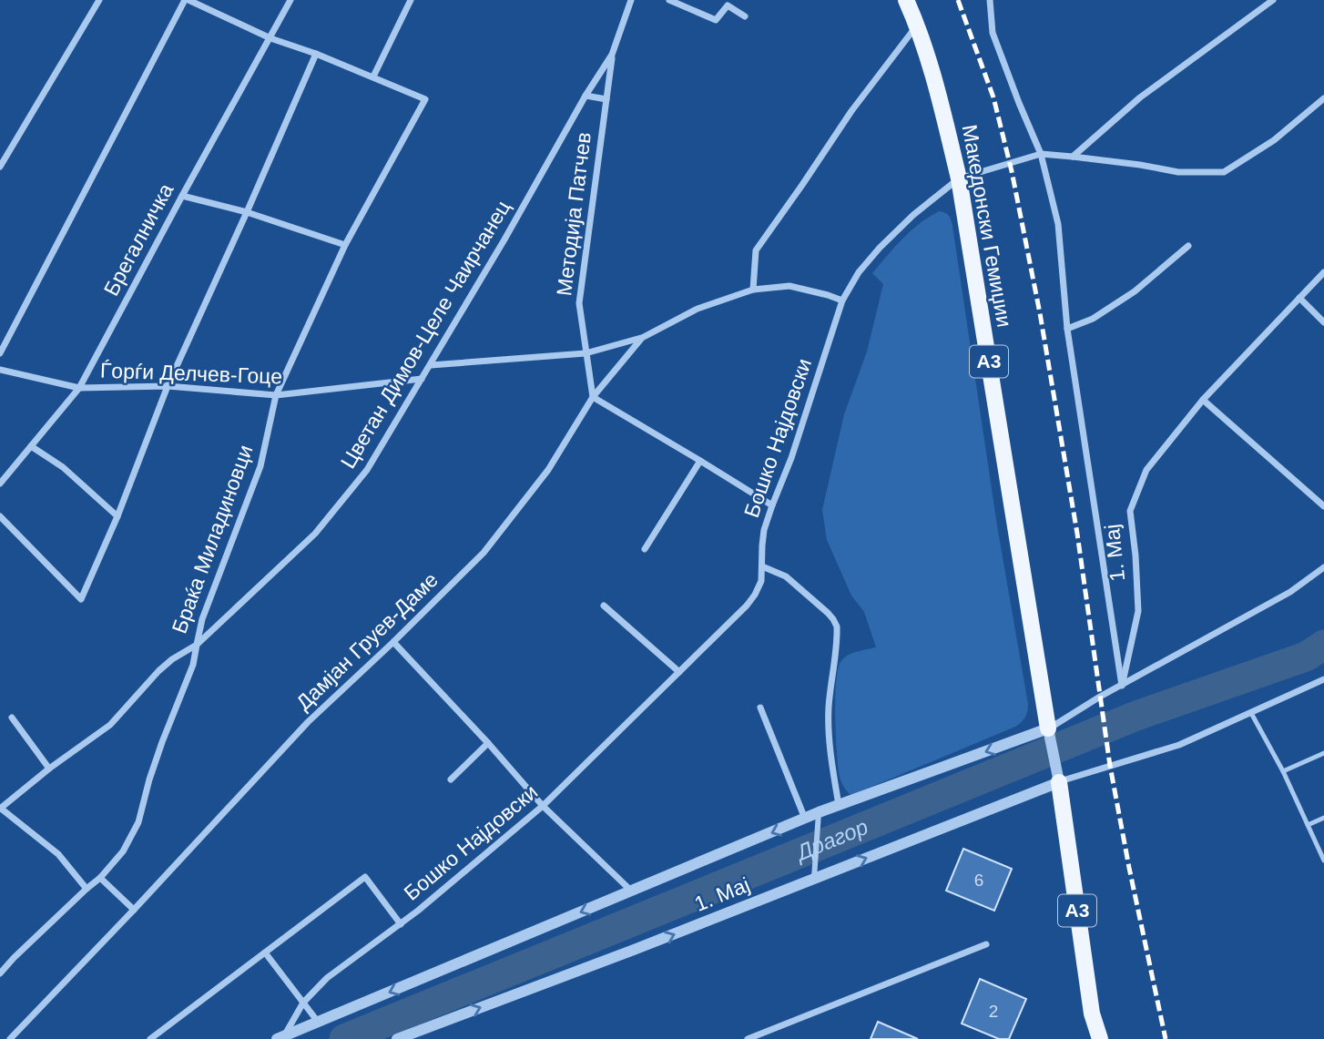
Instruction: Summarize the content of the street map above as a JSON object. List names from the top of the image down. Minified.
{"streets":{"main road":["Македонски Гемиџии","A3"],"street":["Методија Патчев","Брегалничка","Цветан Димов-Целе Чаирчанец","Ѓорѓи Делчев-Гоце","Бошко Најдовски","Браќа Миладиновци","1. Мај","Дамјан Груев-Даме"]},"crossings":[["Методија Патчев","Цветан Димов-Целе Чаирчанец"],["Методија Патчев","Дамјан Груев-Даме"],["Македонски Гемиџии","A3"],["Македонски Гемиџии","1. Мај"],["Брегалничка","Ѓорѓи Делчев-Гоце"],["Цветан Димов-Целе Чаирчанец","Ѓорѓи Делчев-Гоце"],["Цветан Димов-Целе Чаирчанец","Браќа Миладиновци"],["A3","1. Мај"],["Ѓорѓи Делчев-Гоце","Браќа Миладиновци"],["Бошко Најдовски","1. Мај"],["Бошко Најдовски","Дамјан Груев-Даме"]],"water":["Драгор"],"house_numbers":["6","2"]}
